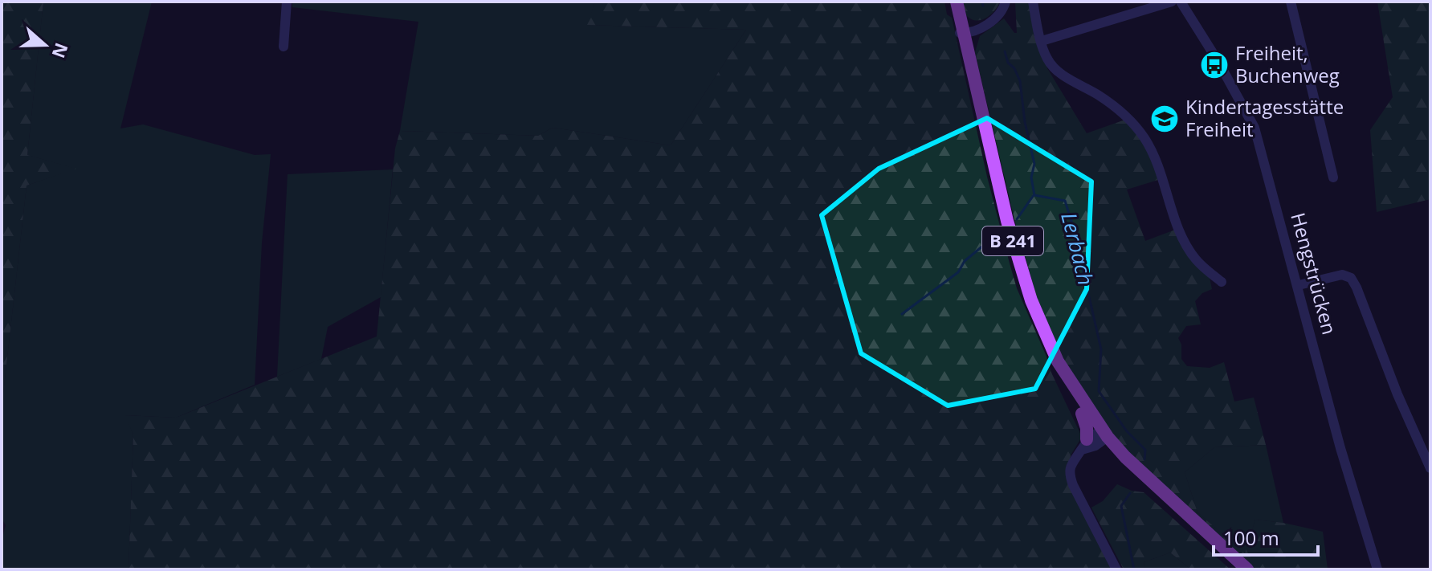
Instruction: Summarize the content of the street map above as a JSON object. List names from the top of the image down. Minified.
{"streets":{"main road":["B 241"],"street":["Hengstrücken"]},"water":["Lerbach"],"places":{"bus stop":["Freiheit, Buchenweg"],"school or university":["Kindertagesstätte Freiheit"]},"scale_bar":"100 m","north":"right"}
